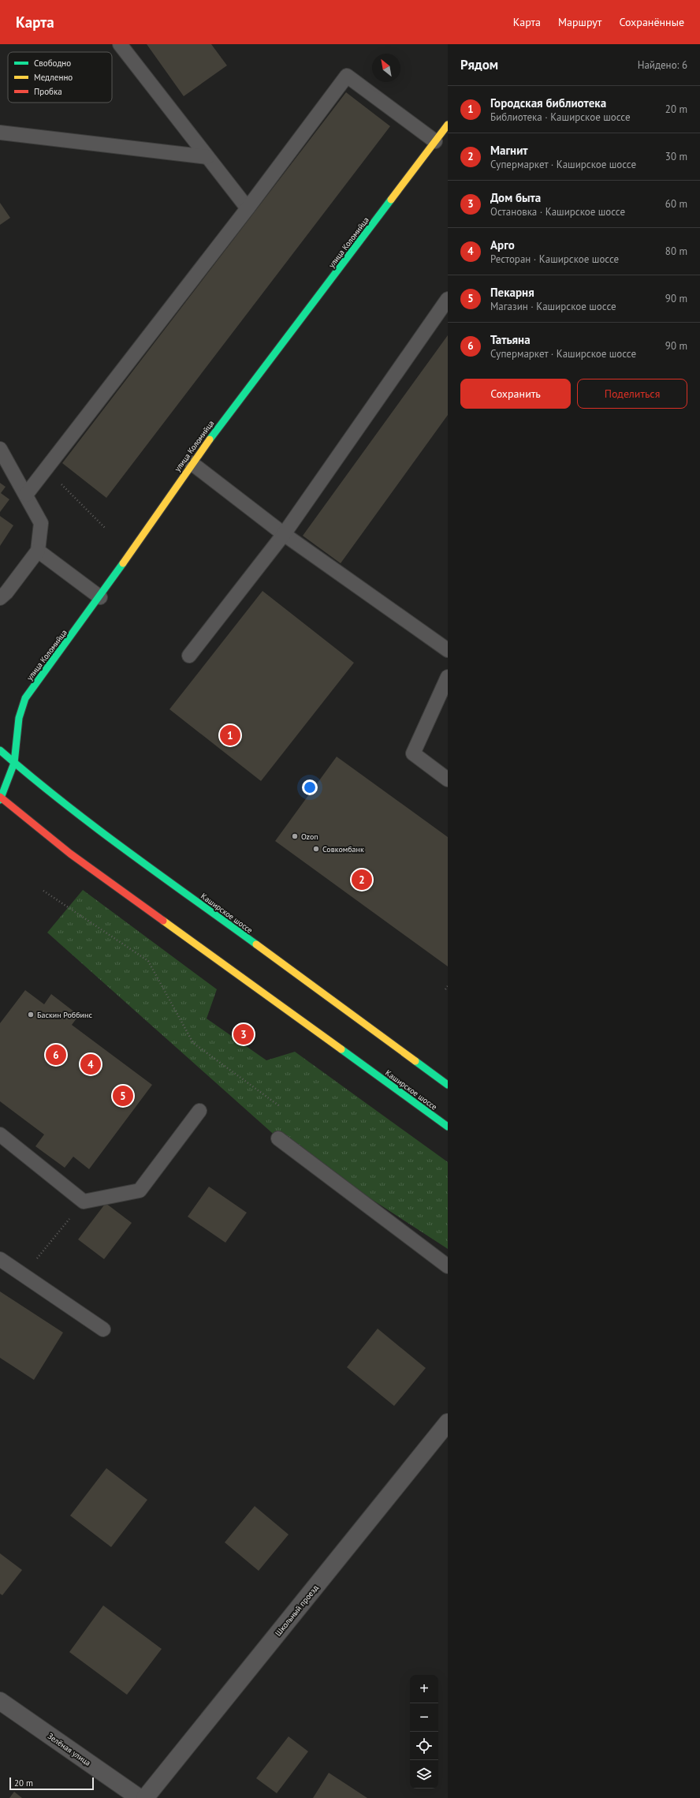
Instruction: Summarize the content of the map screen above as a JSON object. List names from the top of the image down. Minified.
{"streets":{"main road":["улица Коломийца","Каширское шоссе"],"street":["Школьный проезд","Зелёная улица"]},"crossings":[["улица Коломийца","Каширское шоссе"]],"places":["Ozon","Совкомбанк","Баскин Роббинс"],"legend":["Свободно","Медленно","Пробка"],"scale_bar":"20 m","north":"top left","page":{"header":"Карта","nav":["Карта","Маршрут","Сохранённые"],"heading":["Рядом","Найдено: 6"],"list":[{"mark":"1","name":"Городская библиотека","note":"Библиотека · Каширское шоссе","value":"20 m"},{"mark":"2","name":"Магнит","note":"Супермаркет · Каширское шоссе","value":"30 m"},{"mark":"3","name":"Дом быта","note":"Остановка · Каширское шоссе","value":"60 m"},{"mark":"4","name":"Арго","note":"Ресторан · Каширское шоссе","value":"80 m"},{"mark":"5","name":"Пекарня","note":"Магазин · Каширское шоссе","value":"90 m"},{"mark":"6","name":"Татьяна","note":"Супермаркет · Каширское шоссе","value":"90 m"}],"buttons":["Сохранить","Поделиться"],"pins":["1","2","3","6","4","5"],"map_buttons":["+","−"],"scale":"20 m"}}
